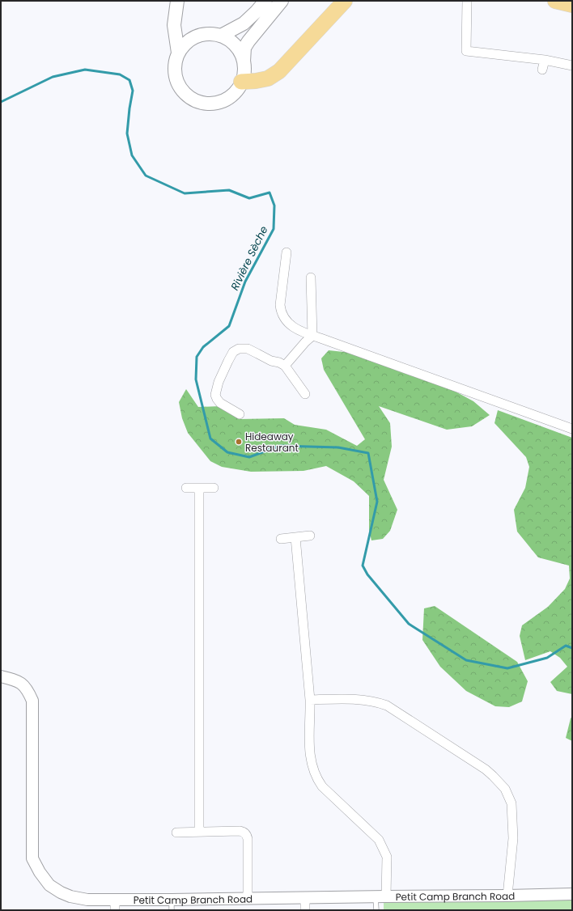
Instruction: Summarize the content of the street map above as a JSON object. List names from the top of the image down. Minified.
{"streets":{"street":["Petit Camp Branch Road"]},"water":["Rivière Sèche"],"places":["Hideaway Restaurant"]}
